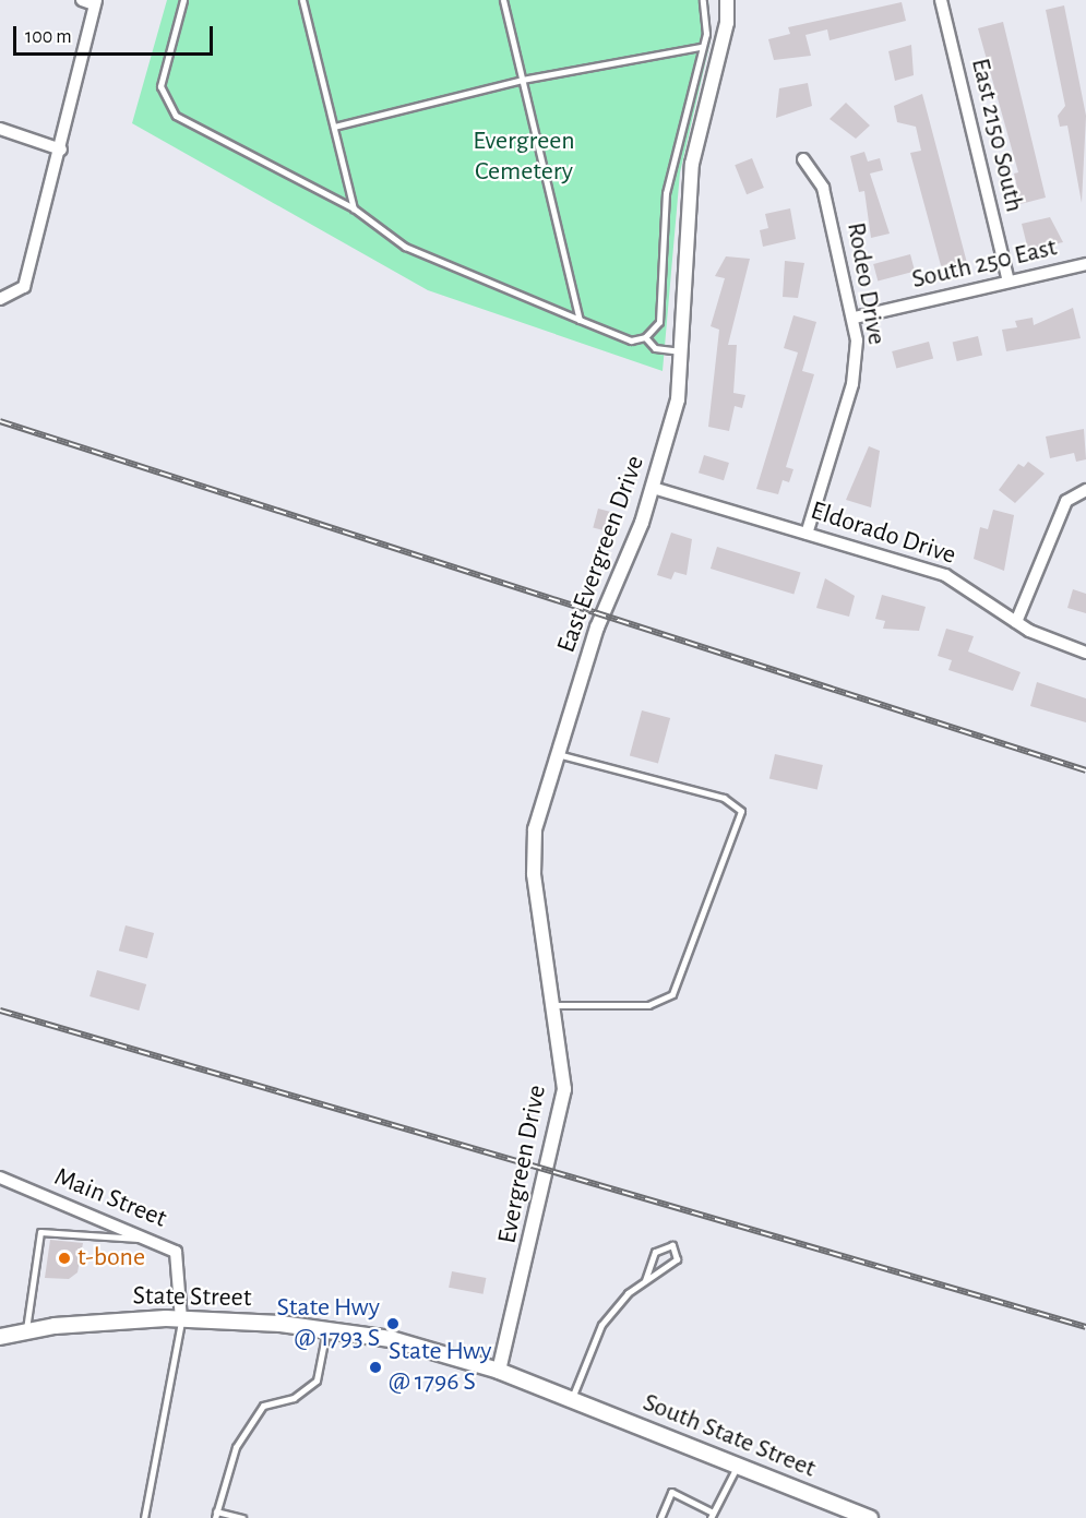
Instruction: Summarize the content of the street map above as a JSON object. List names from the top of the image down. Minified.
{"streets":{"main road":["State Street","South State Street"],"street":["East 2150 South","South 250 East","Rodeo Drive","Eldorado Drive","East Evergreen Drive","Evergreen Drive","Main Street"]},"crossings":[["East 2150 South","South 250 East"],["South 250 East","Rodeo Drive"],["Rodeo Drive","Eldorado Drive"],["Eldorado Drive","East Evergreen Drive"],["East Evergreen Drive","Evergreen Drive"],["Evergreen Drive","State Street"],["Main Street","State Street"],["State Street","South State Street"]],"parks":["Evergreen Cemetery"],"places":["t-bone","State Hwy @ 1793 S","State Hwy @ 1796 S"],"scale_bar":"100 m"}
